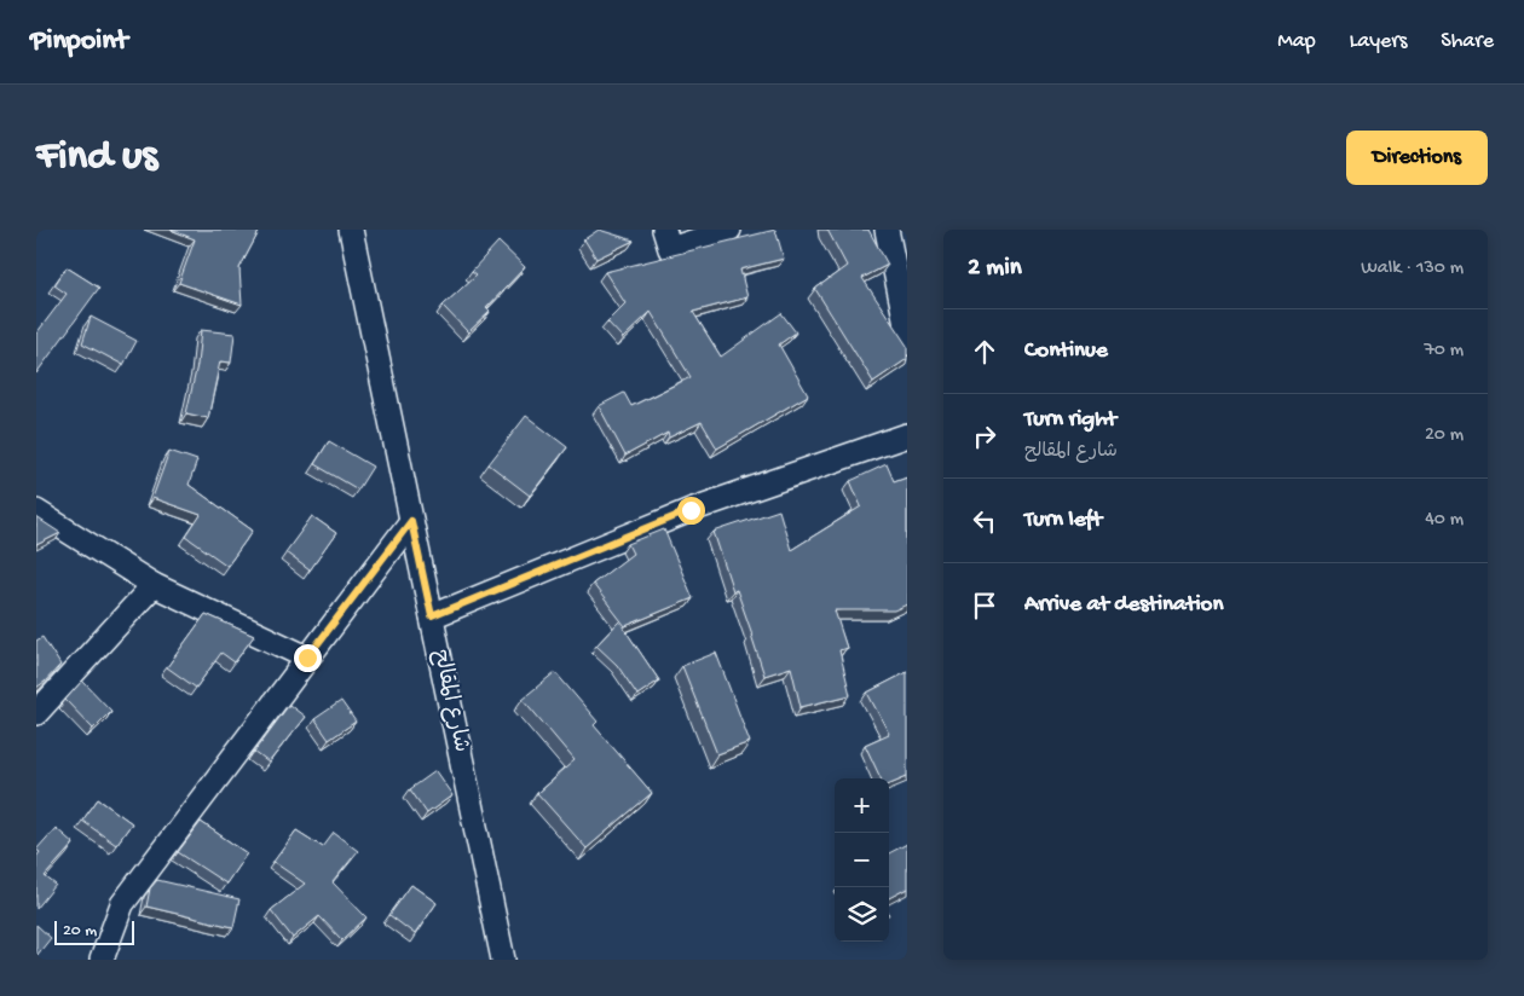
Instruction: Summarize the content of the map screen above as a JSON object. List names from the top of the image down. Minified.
{"streets":{"street":["شارع المقالح"]},"scale_bar":"20 m","page":{"header":"Pinpoint","nav":["Map","Layers","Share"],"buttons":"Directions","title":"Find us","heading":["2 min","Walk · 130 m"],"list":[["Continue","70 m"],["Turn right","شارع المقالح","20 m"],["Turn left","40 m"],"Arrive at destination"],"map_buttons":["+","−"],"scale":"20 m"}}
